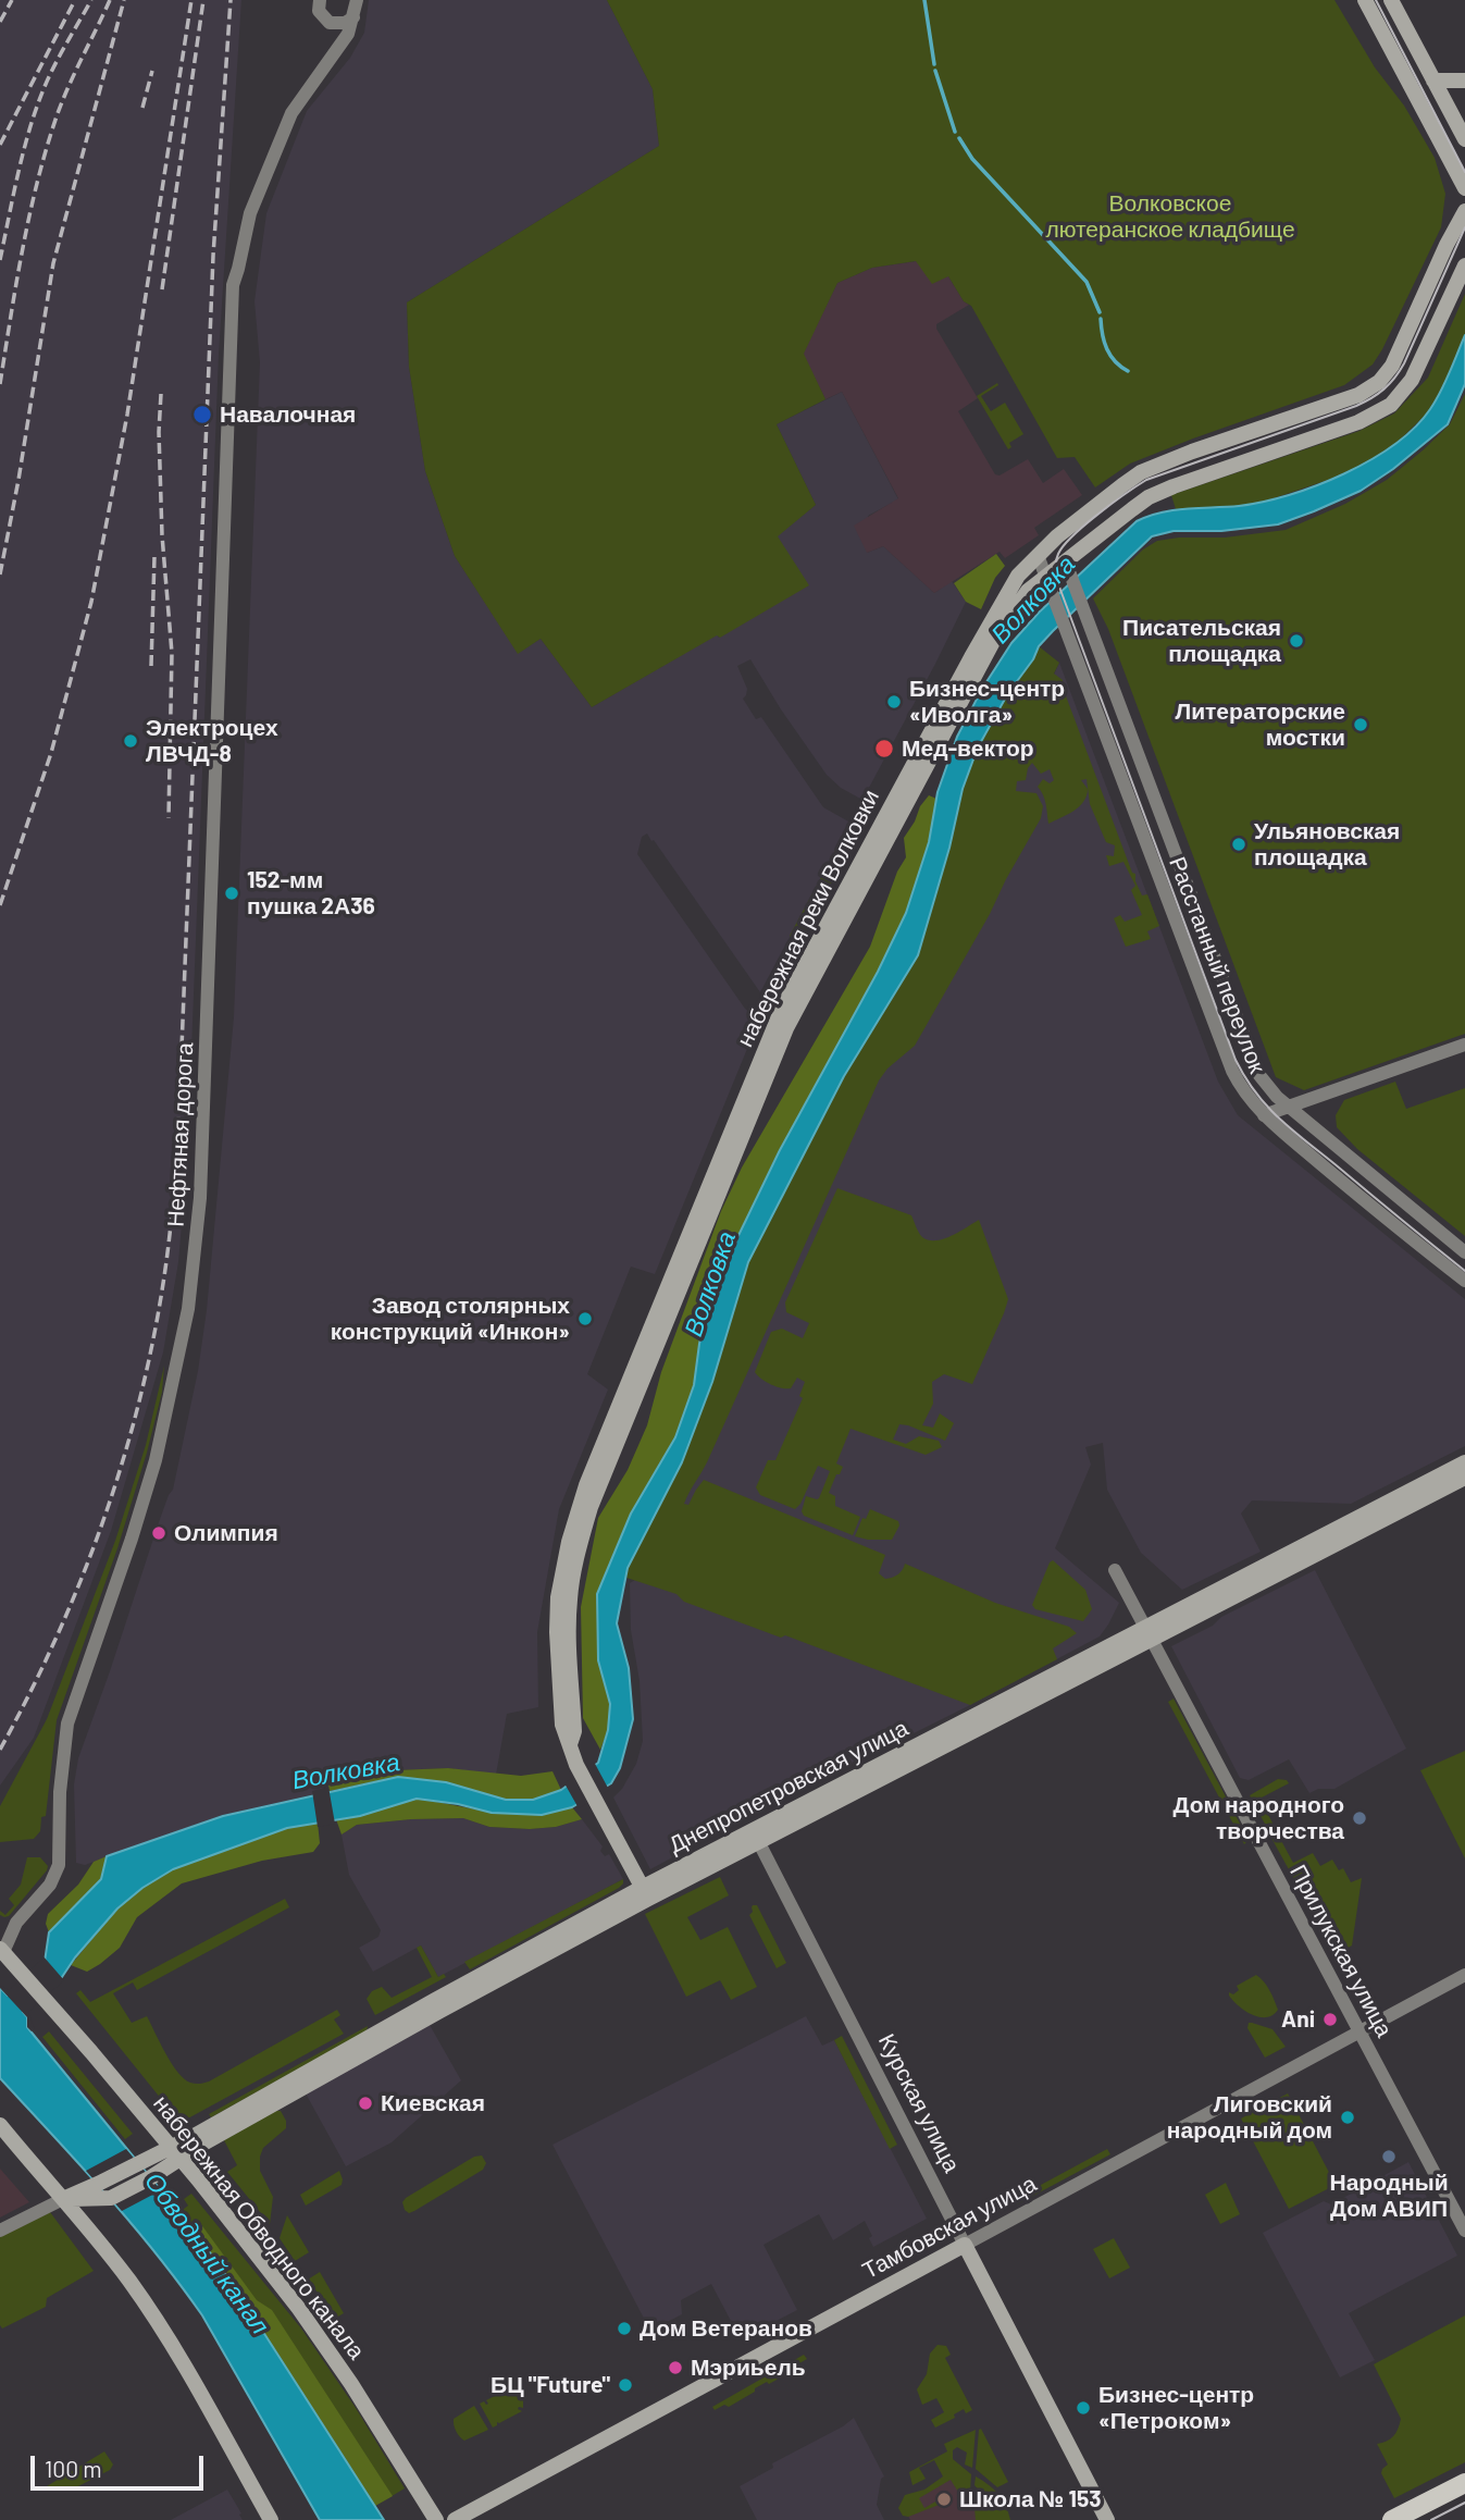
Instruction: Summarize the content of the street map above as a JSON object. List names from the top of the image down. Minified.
{"streets":{"street":["набережная реки Волковки","Расстанный переулок","Нефтяная дорога","Днепропетровская улица","Прилукская улица","Курская улица","набережная Обводного канала","Тамбовская улица"]},"crossings":[["набережная реки Волковки","Расстанный переулок"],["набережная реки Волковки","Днепропетровская улица"],["Нефтяная дорога","набережная Обводного канала"],["Днепропетровская улица","Прилукская улица"],["Днепропетровская улица","Курская улица"],["Днепропетровская улица","набережная Обводного канала"],["Прилукская улица","Тамбовская улица"],["Курская улица","Тамбовская улица"]],"water":["Волковка","Обводный канал"],"parks":["Волковское лютеранское кладбище"],"places":["Навалочная","Писательская площадка","Бизнес-центр «Иволга»","Литераторские мостки","Электроцех ЛВЧД-8","Мед-вектор","Ульяновская площадка","152-мм пушка 2А36","Завод столярных конструкций «Инкон»","Олимпия","Дом народного творчества","Ani","Киевская","Лиговский народный дом","Народный Дом АВИП","Дом Ветеранов","Мэриьель","БЦ \"Future\"","Бизнес-центр «Петроком»","Школа № 153"],"scale_bar":"100 m"}
